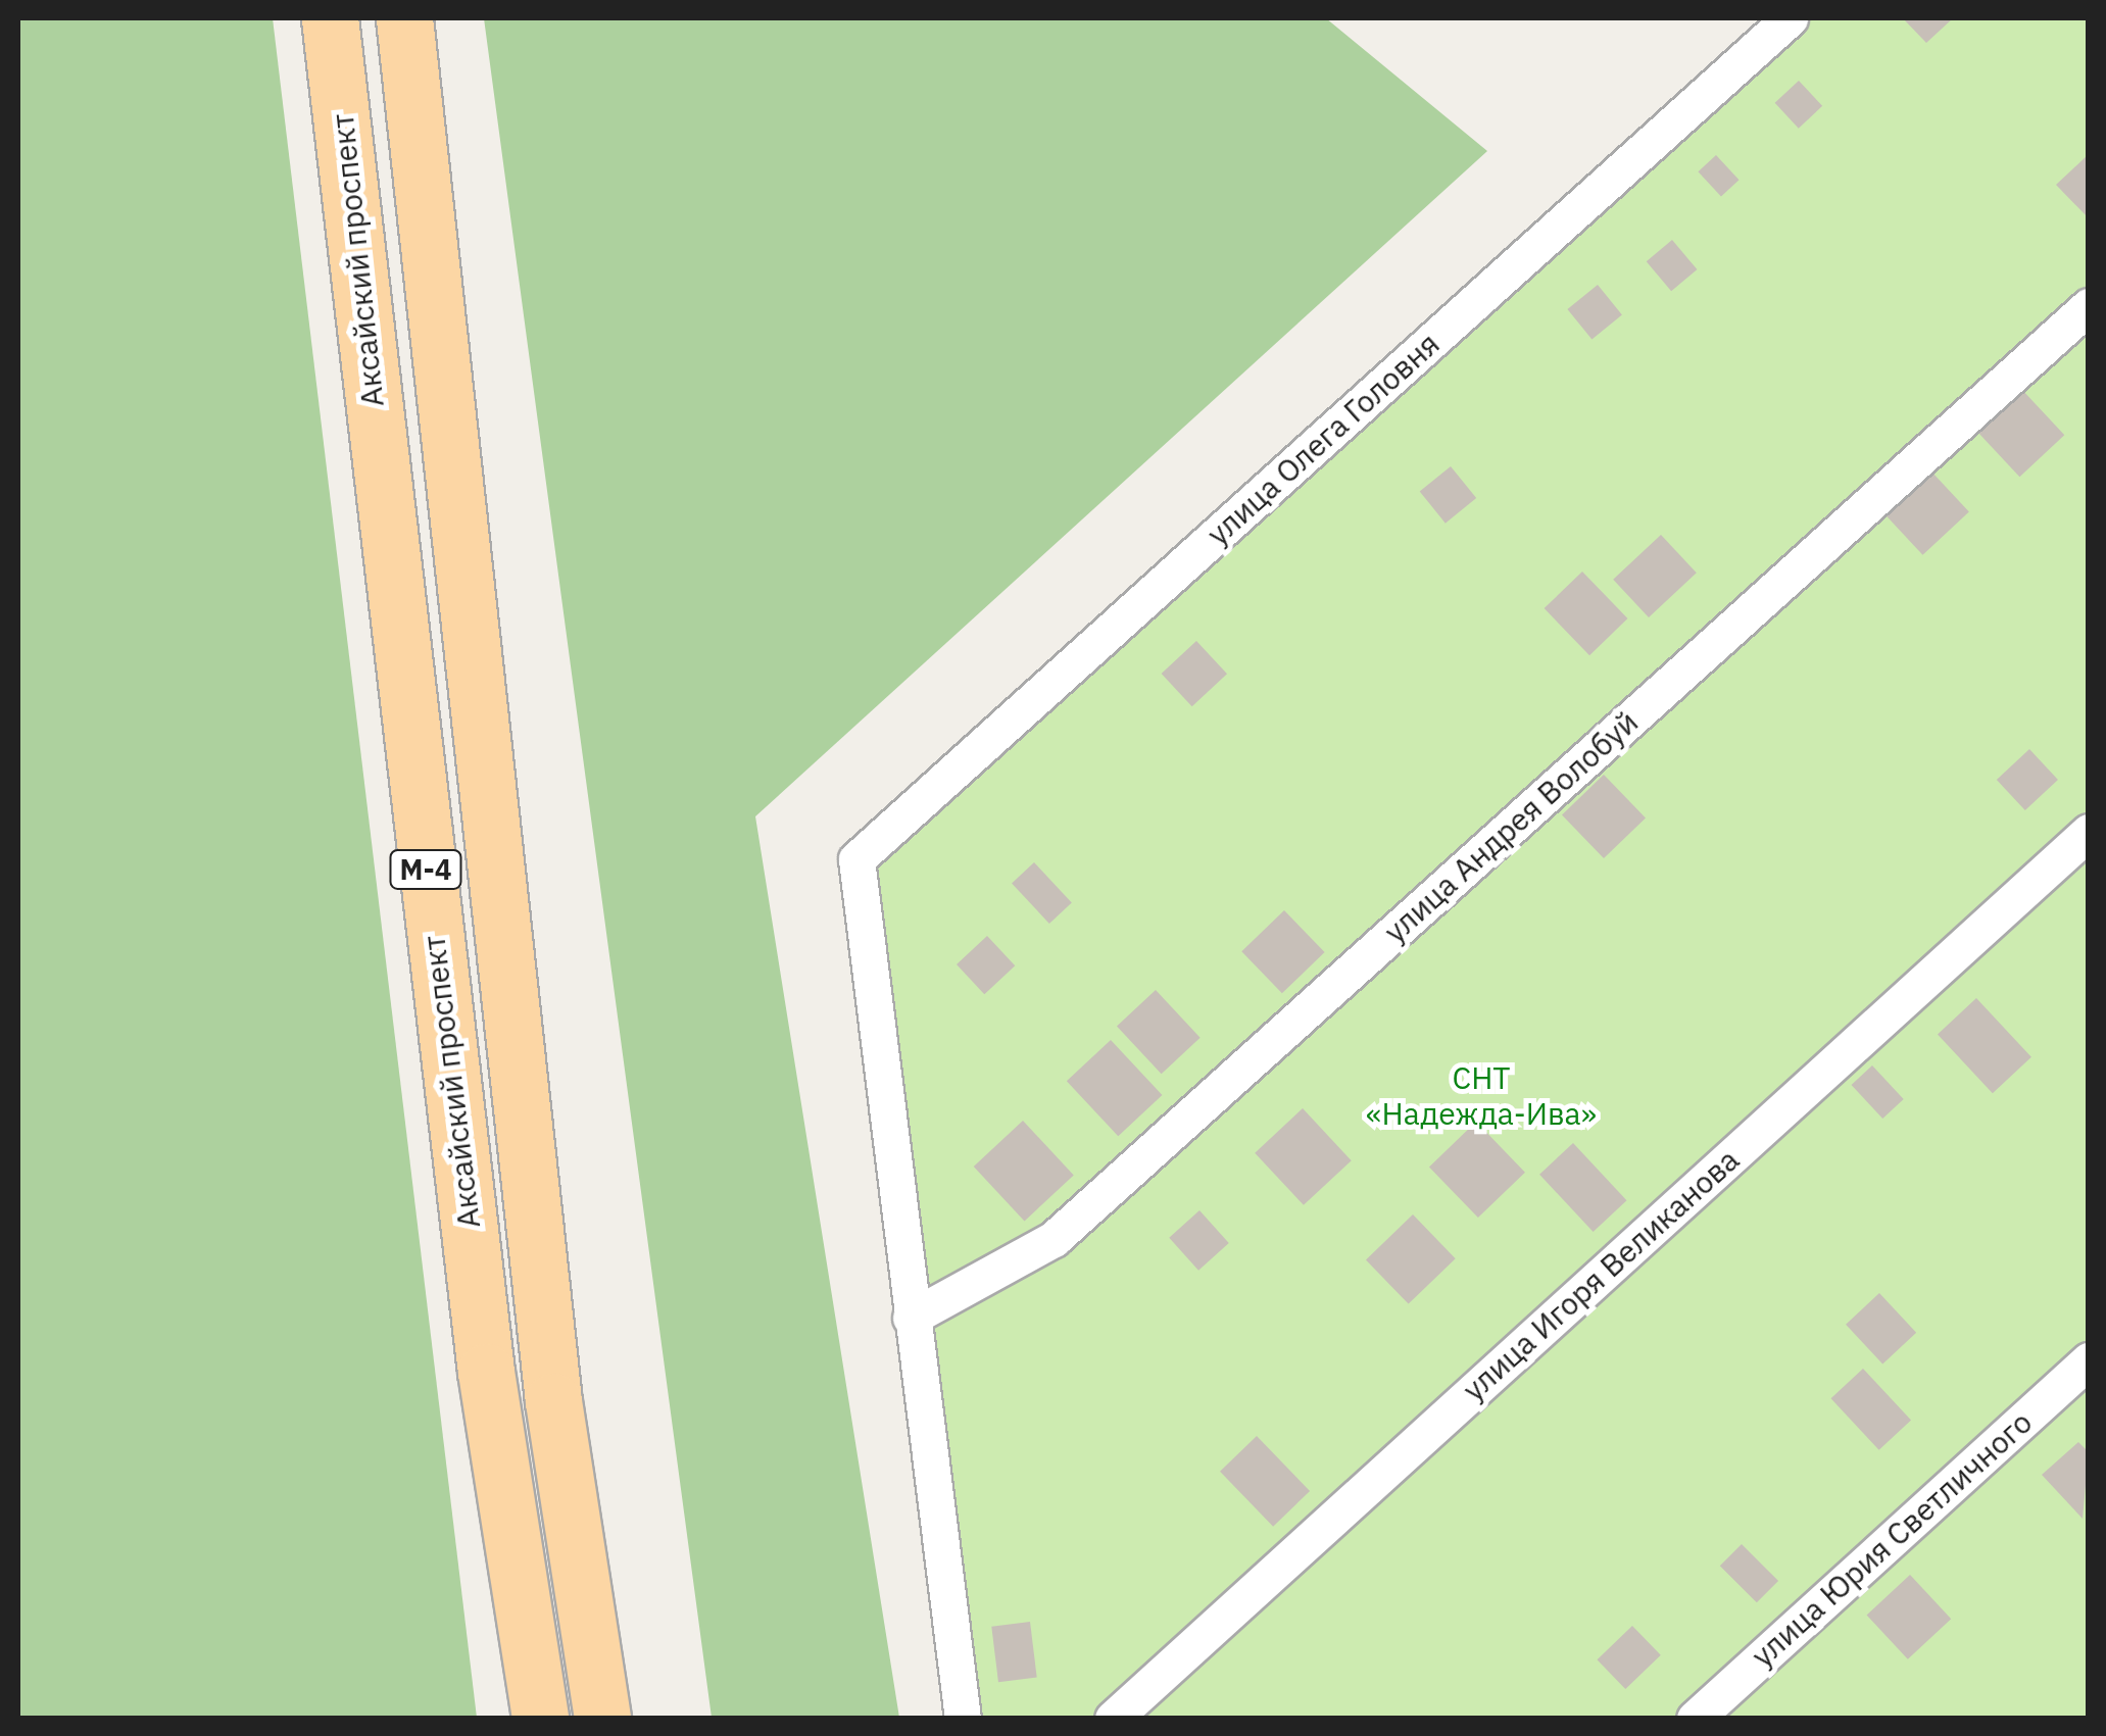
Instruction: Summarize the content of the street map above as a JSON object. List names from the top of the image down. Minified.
{"streets":{"main road":["Аксайский проспект","М-4"],"street":["улица Олега Головня","улица Андрея Волобуй","улица Игоря Великанова","улица Юрия Светличного"]},"crossings":[["улица Олега Головня","улица Андрея Волобуй"]],"parks":["СНТ «Надежда-Ива»"]}
